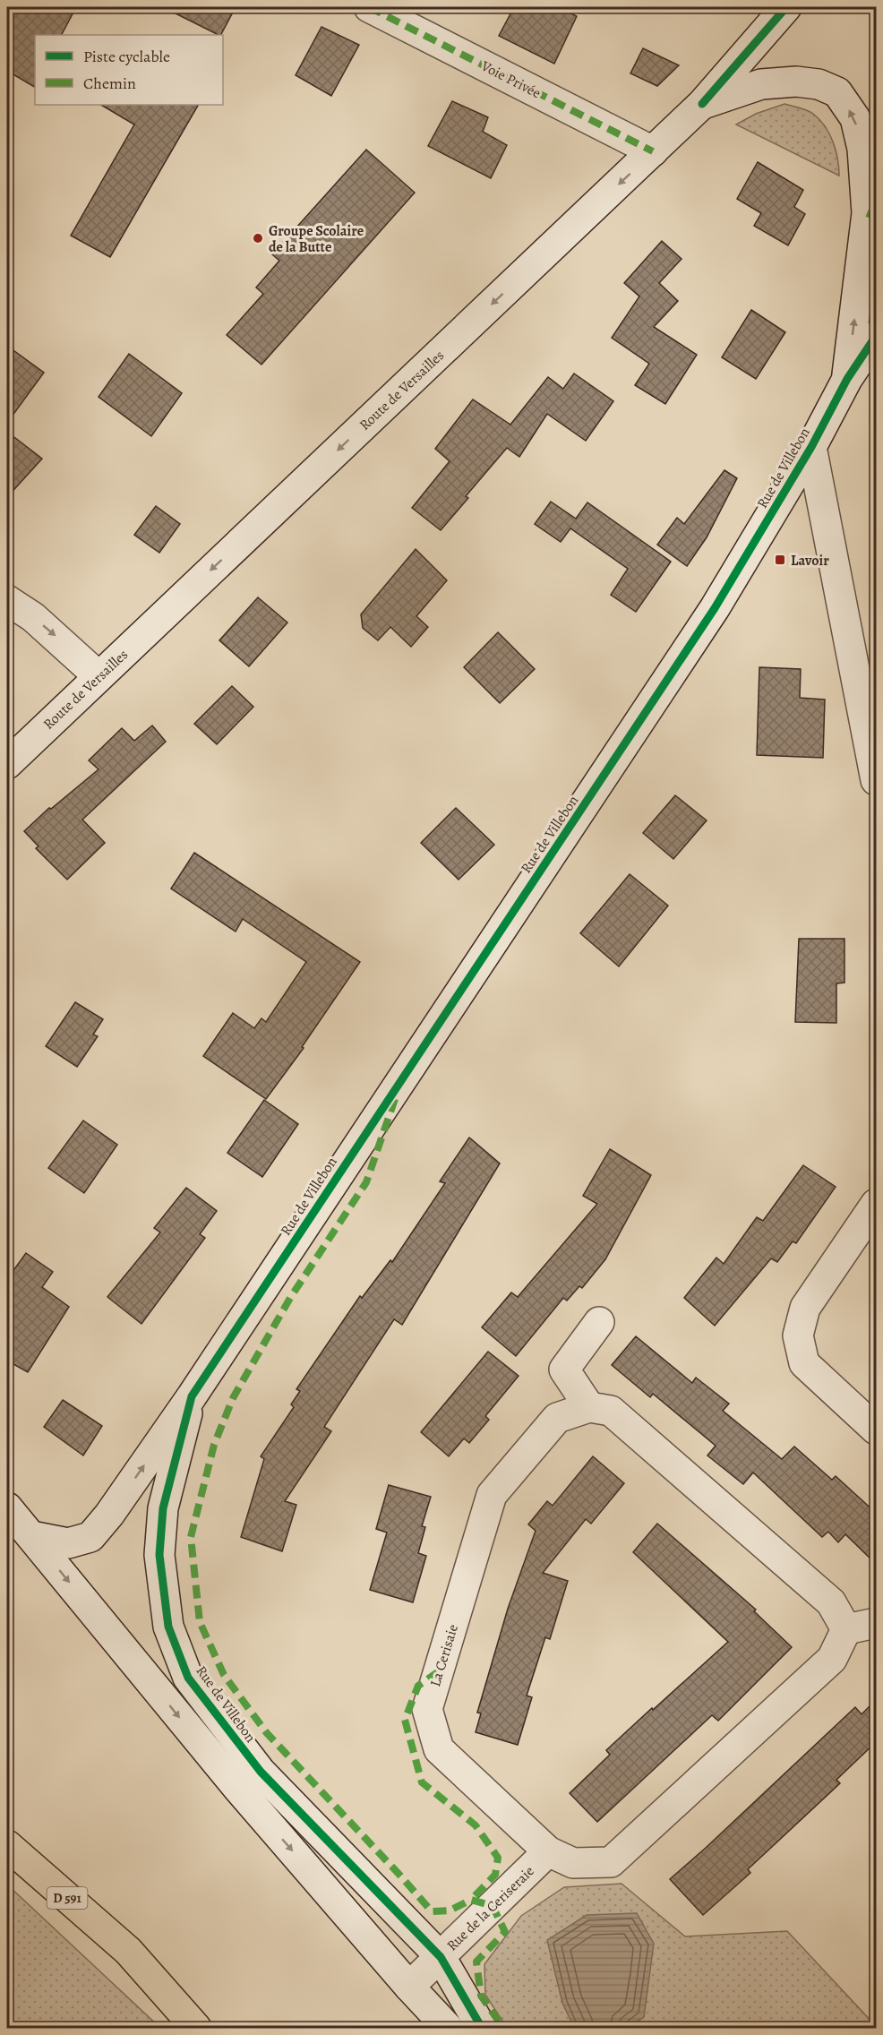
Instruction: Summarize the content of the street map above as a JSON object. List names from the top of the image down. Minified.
{"streets":{"main road":["Voie Privée","Route de Versailles","Rue de Villebon","La Cerisaie","D 591","Rue de la Ceriseraie"]},"crossings":[["Voie Privée","Route de Versailles"],["Rue de Villebon","Rue de la Ceriseraie"],["La Cerisaie","Rue de la Ceriseraie"]],"one_way":["Route de Versailles"],"places":{"other":["Groupe Scolaire de la Butte"],"transit":["Lavoir"]},"legend":["Piste cyclable","Chemin"]}
